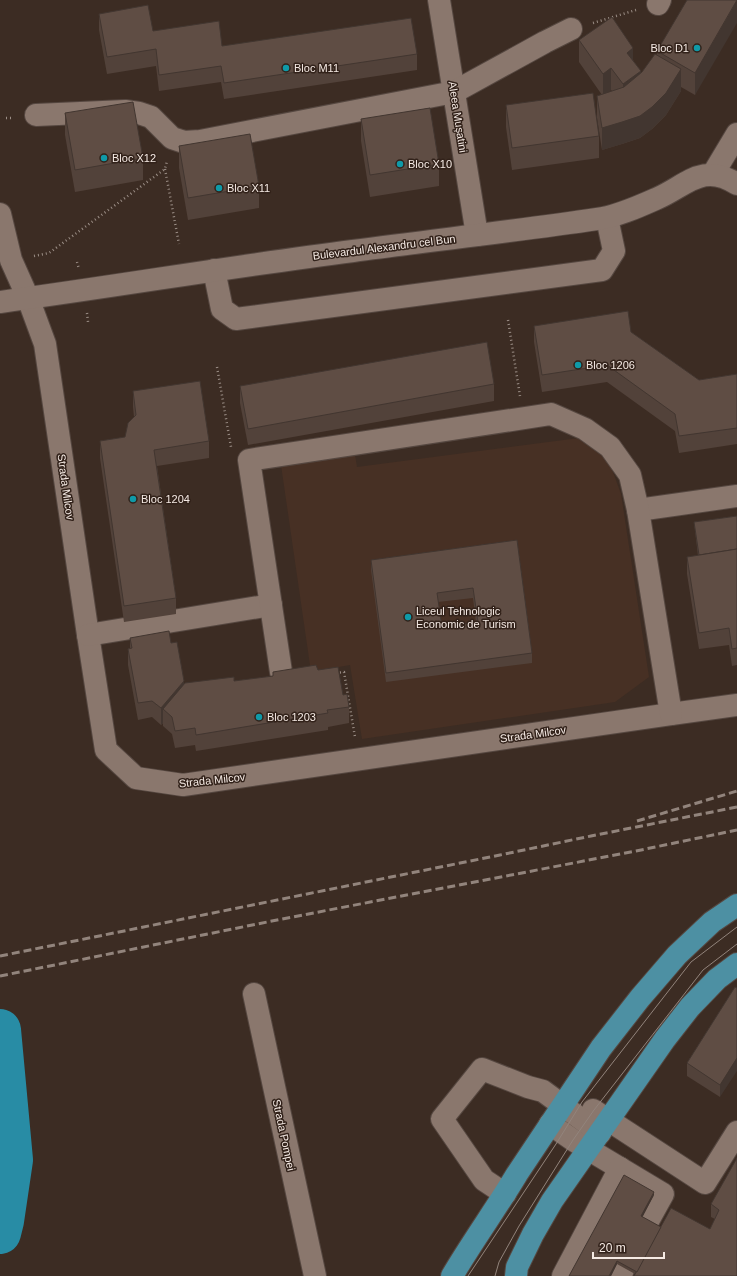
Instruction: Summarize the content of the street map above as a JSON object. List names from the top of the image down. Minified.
{"streets":{"street":["Aleea Mușatini","Bulevardul Alexandru cel Bun","Strada Milcov","Strada Pompei"]},"crossings":[["Aleea Mușatini","Bulevardul Alexandru cel Bun"],["Bulevardul Alexandru cel Bun","Strada Milcov"]],"places":["Bloc D1","Bloc M11","Bloc X12","Bloc X10","Bloc X11","Bloc 1206","Bloc 1204","Liceul Tehnologic Economic de Turism","Bloc 1203"],"scale_bar":"20 m"}
